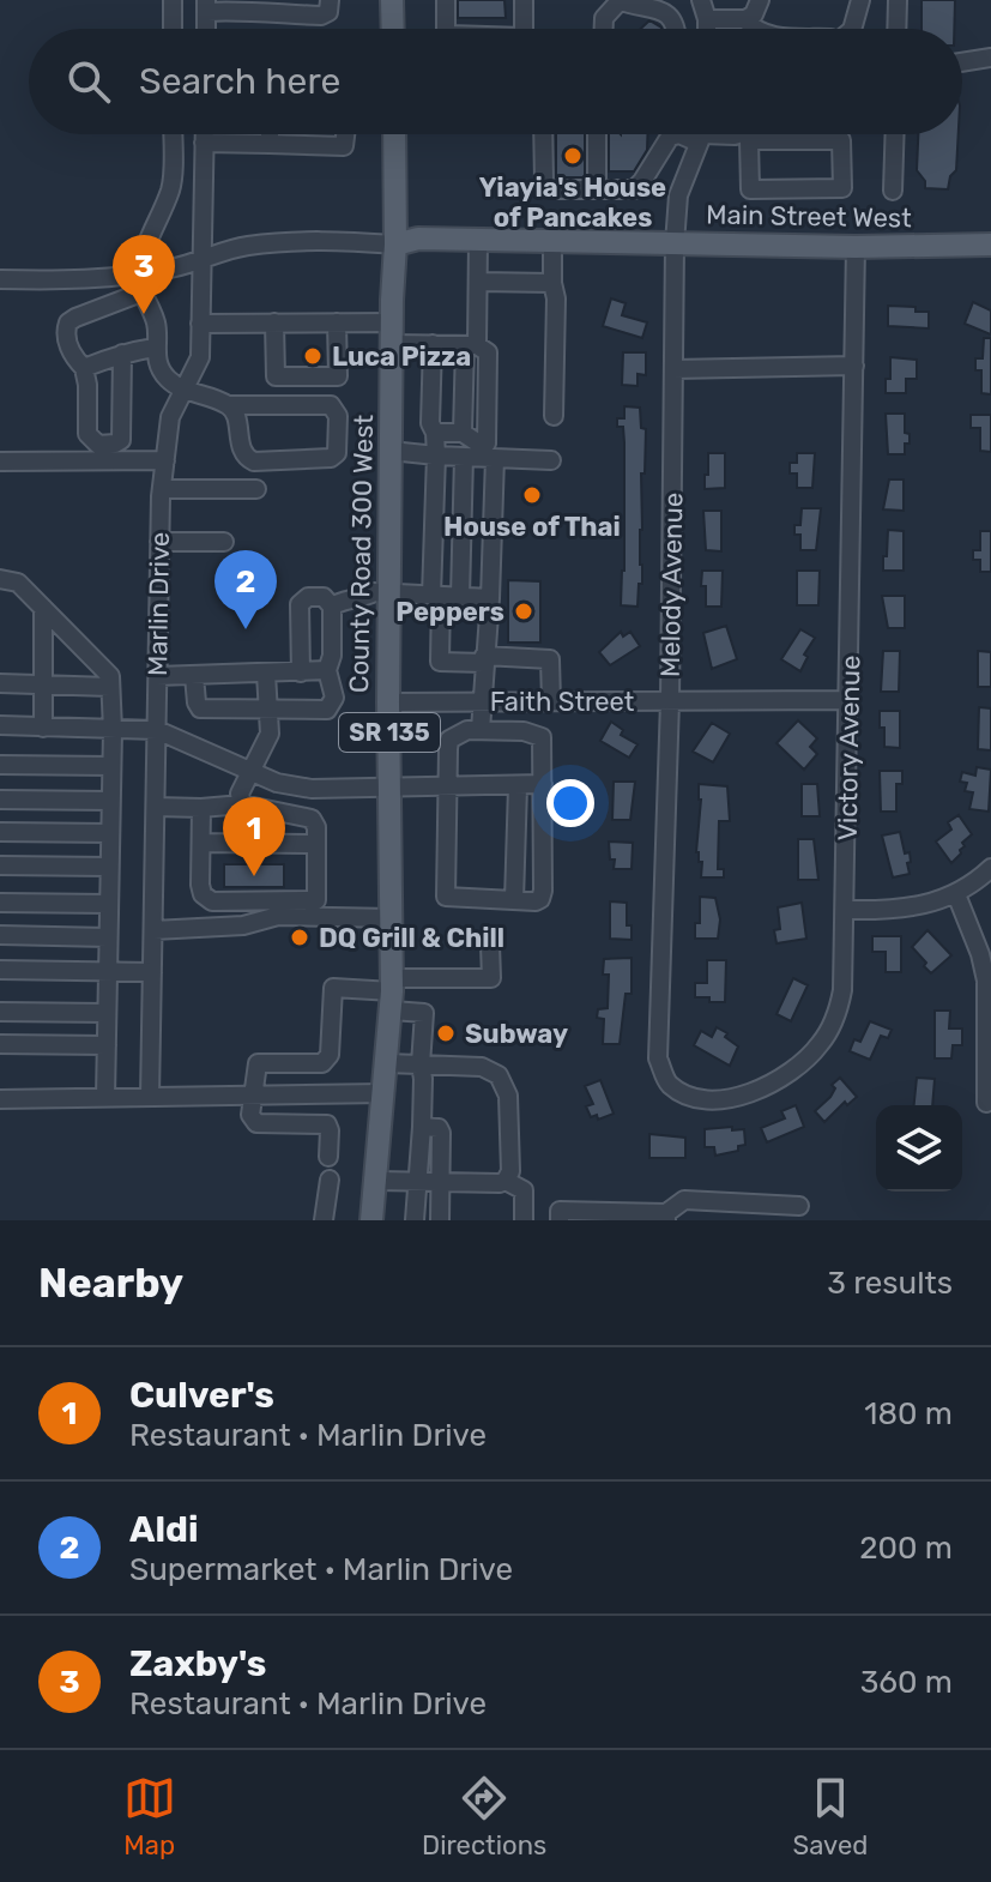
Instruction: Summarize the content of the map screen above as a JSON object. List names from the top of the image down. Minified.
{"streets":{"main road":["Main Street West","County Road 300 West","SR 135"],"street":["Melody Avenue","Marlin Drive","Faith Street","Victory Avenue"]},"crossings":[["Main Street West","County Road 300 West"],["Main Street West","Melody Avenue"],["Main Street West","Victory Avenue"],["County Road 300 West","Faith Street"],["Melody Avenue","Faith Street"],["Melody Avenue","Victory Avenue"],["Faith Street","Victory Avenue"]],"places":["Yiayia's House of Pancakes","Luca Pizza","House of Thai","Peppers","DQ Grill & Chill","Subway"],"page":{"search":"Search here","pins":["3","2","1"],"heading":["Nearby","3 results"],"list":[{"mark":"1","name":"Culver's","note":"Restaurant · Marlin Drive","value":"180 m"},{"mark":"2","name":"Aldi","note":"Supermarket · Marlin Drive","value":"200 m"},{"mark":"3","name":"Zaxby's","note":"Restaurant · Marlin Drive","value":"360 m"}],"nav":["Map","Directions","Saved"]}}
